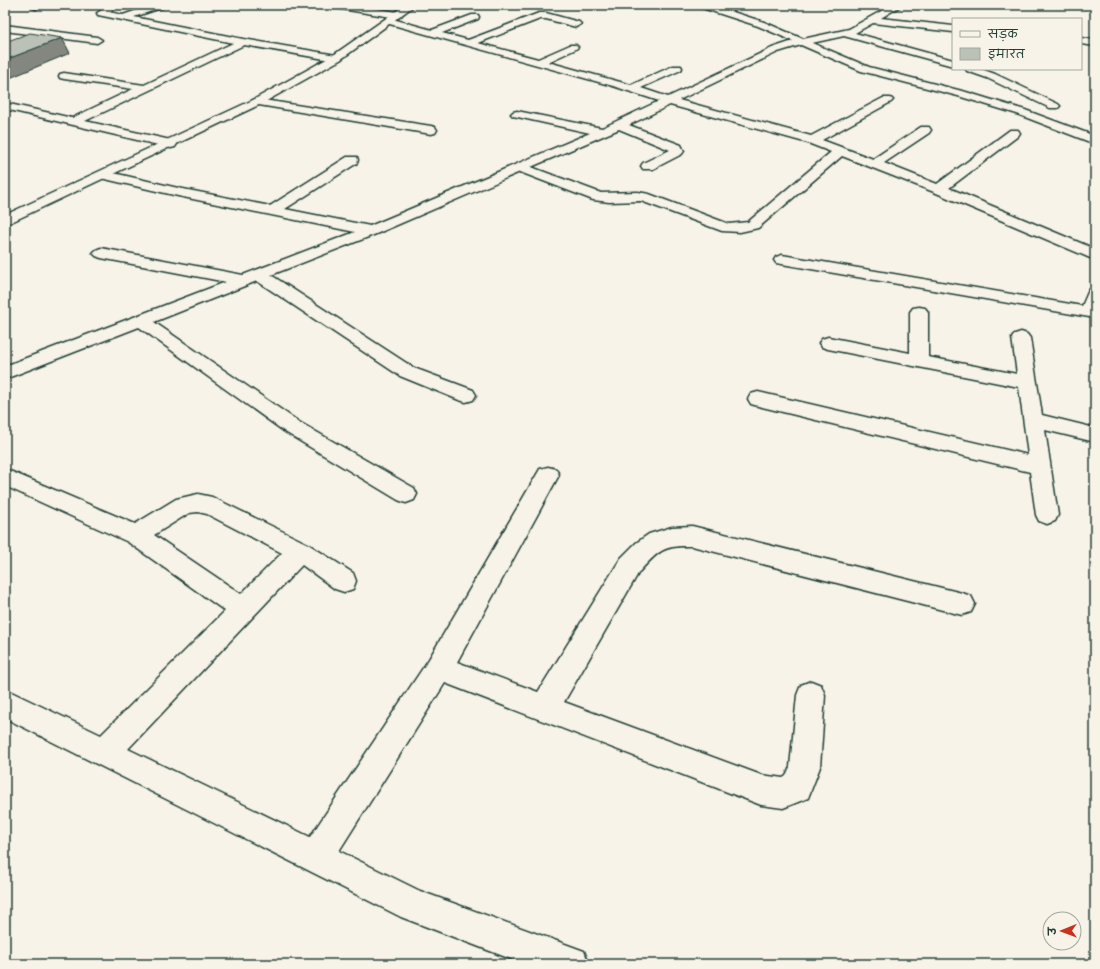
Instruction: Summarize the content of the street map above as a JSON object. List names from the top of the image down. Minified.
{"legend":["सड़क","इमारत"],"north":"left"}
